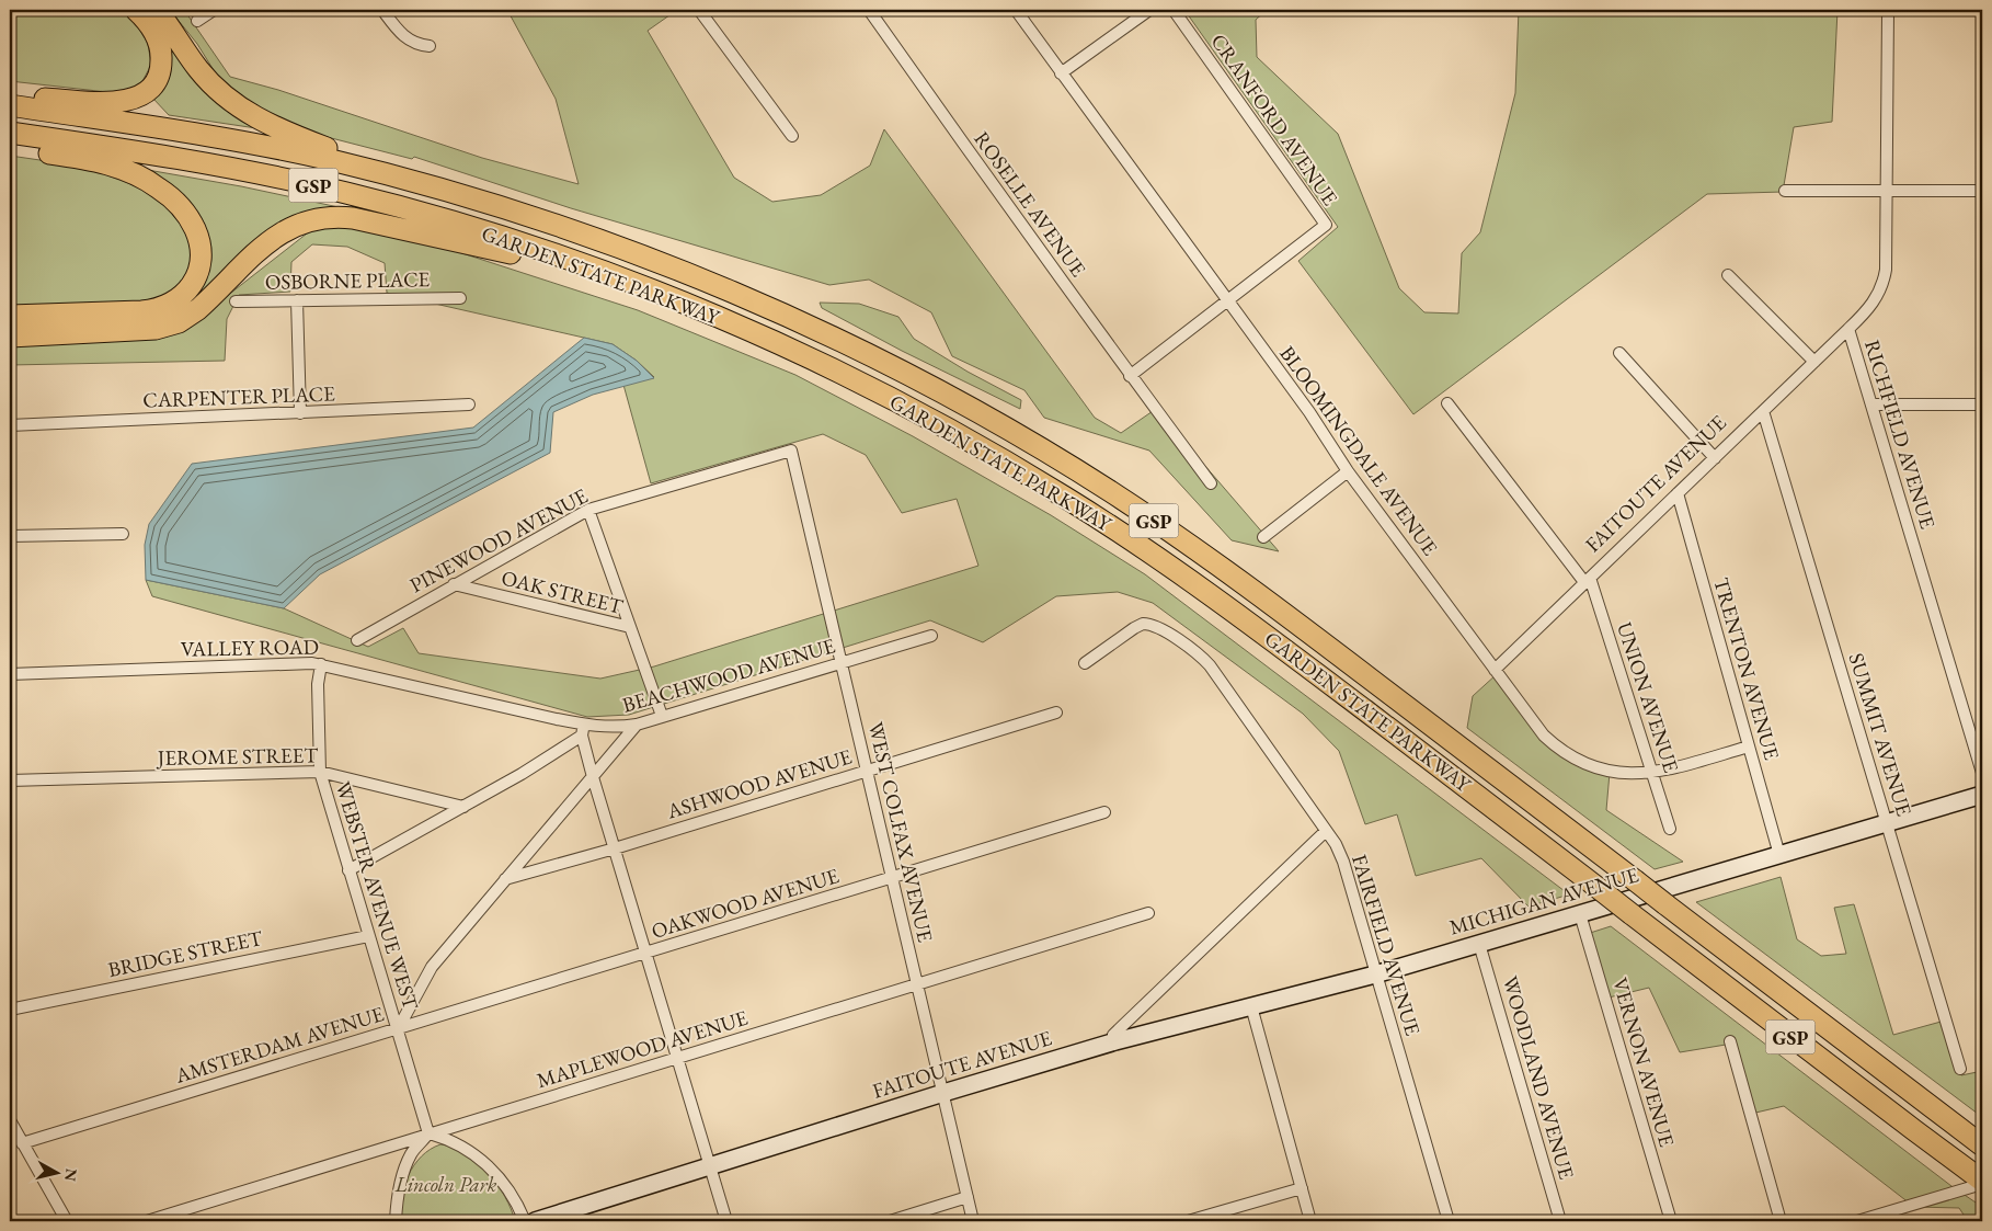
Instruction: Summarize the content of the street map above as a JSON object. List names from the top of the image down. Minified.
{"streets":{"highway":["GSP","GARDEN STATE PARKWAY"],"street":["CRANFORD AVENUE","ROSELLE AVENUE","OSBORNE PLACE","CARPENTER PLACE","RICHFIELD AVENUE","BLOOMINGDALE AVENUE","FAITOUTE AVENUE","PINEWOOD AVENUE","OAK STREET","VALLEY ROAD","TRENTON AVENUE","BEACHWOOD AVENUE","UNION AVENUE","SUMMIT AVENUE","JEROME STREET","ASHWOOD AVENUE","WEST COLFAX AVENUE","WEBSTER AVENUE WEST","MICHIGAN AVENUE","OAKWOOD AVENUE","FAIRFIELD AVENUE","BRIDGE STREET","AMSTERDAM AVENUE","MAPLEWOOD AVENUE","VERNON AVENUE","WOODLAND AVENUE"]},"crossings":[["CRANFORD AVENUE","BLOOMINGDALE AVENUE"],["RICHFIELD AVENUE","FAITOUTE AVENUE"],["BLOOMINGDALE AVENUE","FAITOUTE AVENUE"],["BLOOMINGDALE AVENUE","TRENTON AVENUE"],["BLOOMINGDALE AVENUE","UNION AVENUE"],["FAITOUTE AVENUE","TRENTON AVENUE"],["FAITOUTE AVENUE","UNION AVENUE"],["FAITOUTE AVENUE","SUMMIT AVENUE"],["FAITOUTE AVENUE","WEST COLFAX AVENUE"],["FAITOUTE AVENUE","MICHIGAN AVENUE"],["PINEWOOD AVENUE","OAK STREET"],["PINEWOOD AVENUE","WEST COLFAX AVENUE"],["VALLEY ROAD","BEACHWOOD AVENUE"],["VALLEY ROAD","WEBSTER AVENUE WEST"],["TRENTON AVENUE","MICHIGAN AVENUE"],["BEACHWOOD AVENUE","WEST COLFAX AVENUE"],["BEACHWOOD AVENUE","AMSTERDAM AVENUE"],["SUMMIT AVENUE","MICHIGAN AVENUE"],["JEROME STREET","WEBSTER AVENUE WEST"],["ASHWOOD AVENUE","WEST COLFAX AVENUE"],["ASHWOOD AVENUE","AMSTERDAM AVENUE"],["WEST COLFAX AVENUE","OAKWOOD AVENUE"],["WEST COLFAX AVENUE","MAPLEWOOD AVENUE"],["WEBSTER AVENUE WEST","OAKWOOD AVENUE"],["WEBSTER AVENUE WEST","BRIDGE STREET"],["WEBSTER AVENUE WEST","AMSTERDAM AVENUE"],["WEBSTER AVENUE WEST","MAPLEWOOD AVENUE"],["MICHIGAN AVENUE","FAIRFIELD AVENUE"],["MICHIGAN AVENUE","VERNON AVENUE"],["MICHIGAN AVENUE","WOODLAND AVENUE"],["OAKWOOD AVENUE","AMSTERDAM AVENUE"]],"parks":["Lincoln Park"],"north":"right"}
